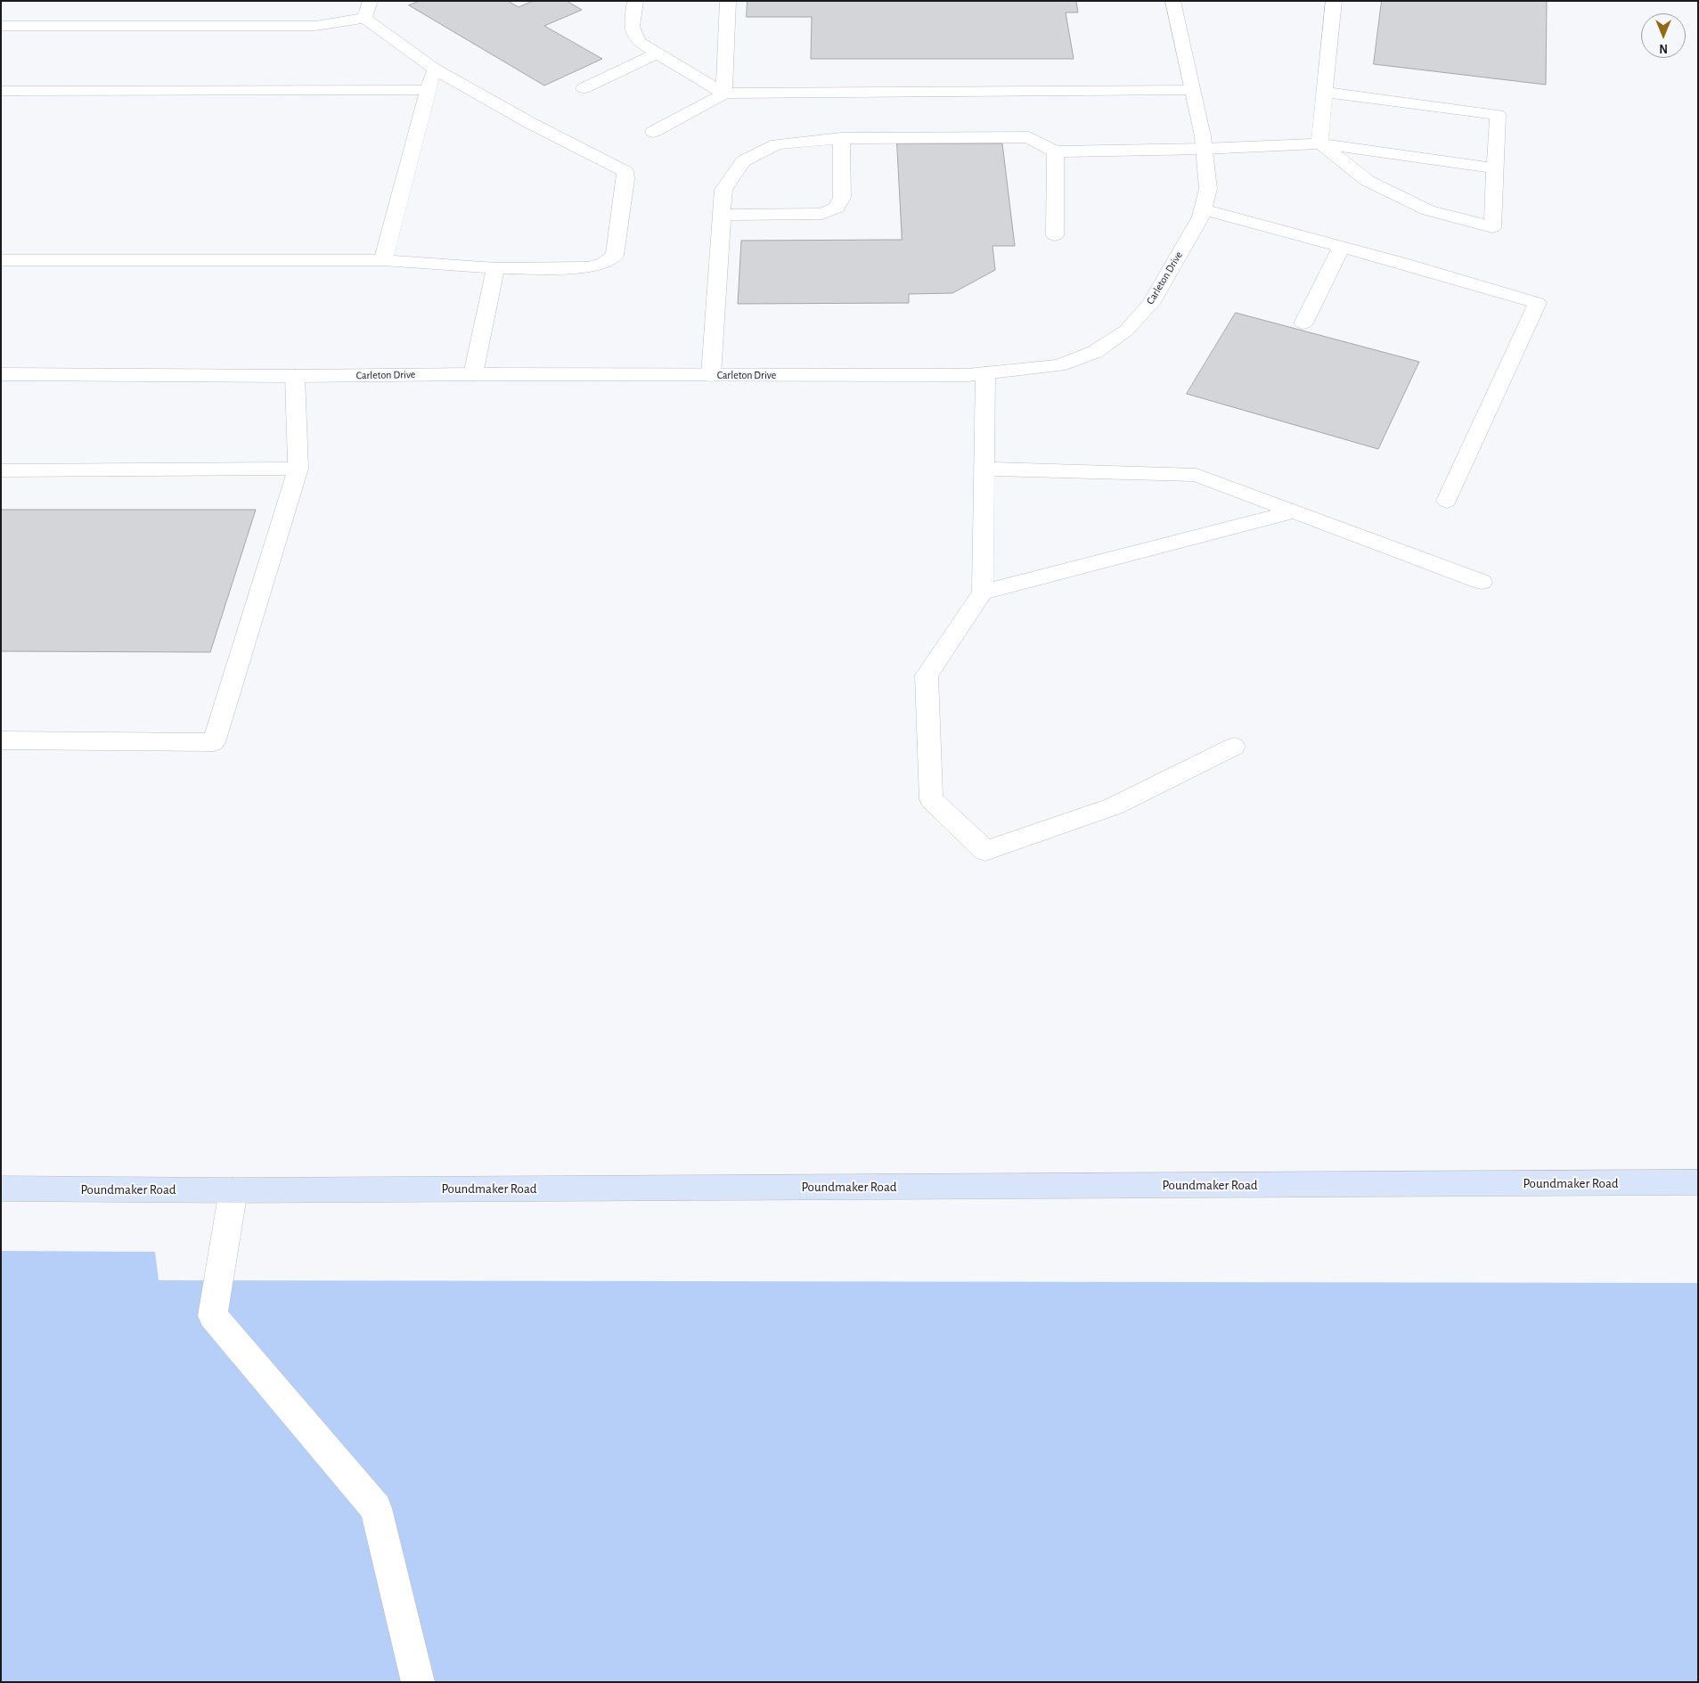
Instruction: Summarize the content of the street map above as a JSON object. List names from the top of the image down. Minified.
{"streets":{"street":["Carleton Drive","Poundmaker Road"]},"north":"bottom"}
